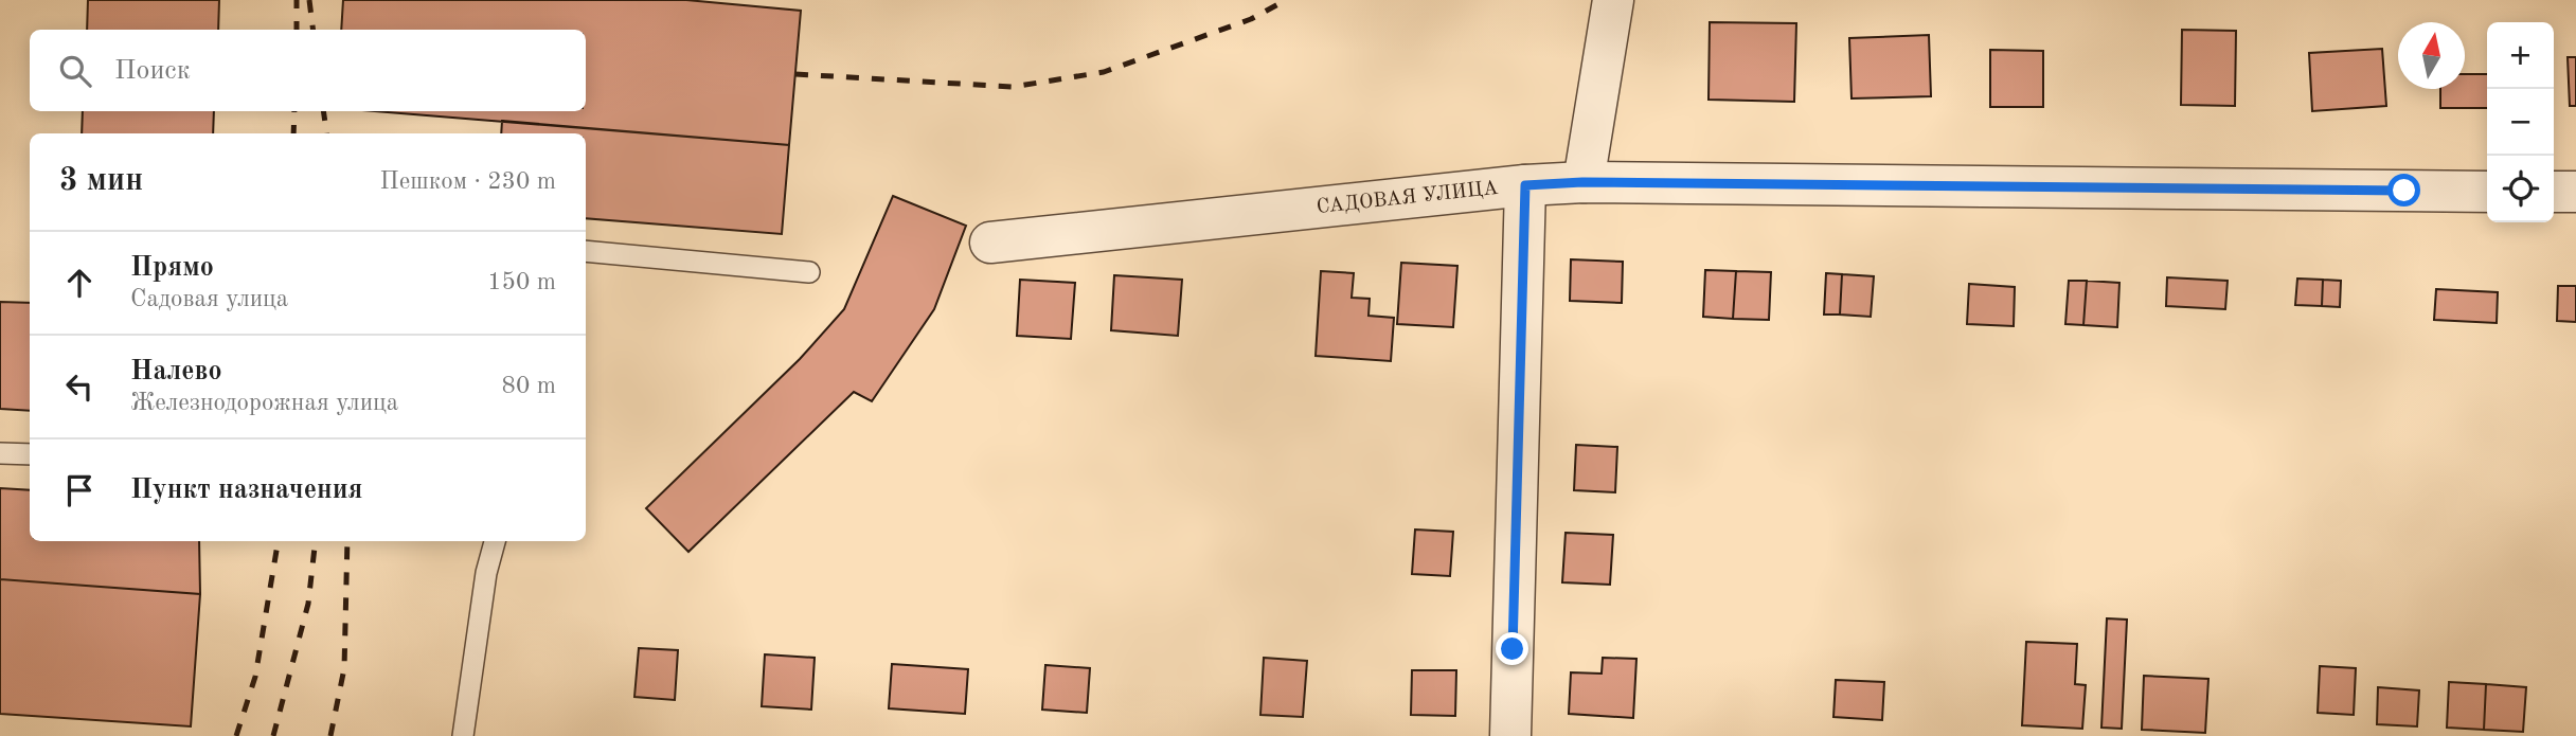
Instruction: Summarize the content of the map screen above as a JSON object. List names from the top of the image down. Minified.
{"streets":{"street":["САДОВАЯ УЛИЦА"]},"north":"top","page":{"map_buttons":["+","−"],"search":"Поиск","heading":["3 мин","Пешком · 230 m"],"list":[["Прямо","Садовая улица","150 m"],["Налево","Железнодорожная улица","80 m"],"Пункт назначения"]}}
